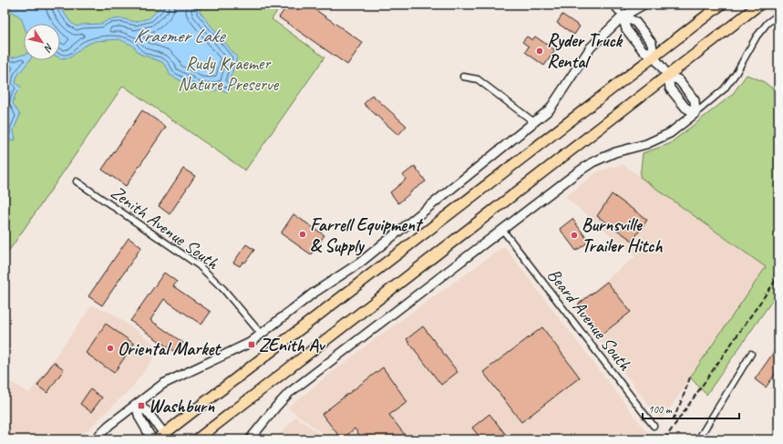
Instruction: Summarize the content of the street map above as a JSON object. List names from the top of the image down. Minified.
{"streets":{"street":["Zenith Avenue South","Beard Avenue South"]},"water":["Kraemer Lake"],"parks":["Rudy Kraemer Nature Preserve"],"places":{"other":["Ryder Truck Rental","Farrell Equipment & Supply","Burnsville Trailer Hitch","Oriental Market"],"transit":["ZEnith Av","Washburn"]},"scale_bar":"100 m","north":"bottom right"}
